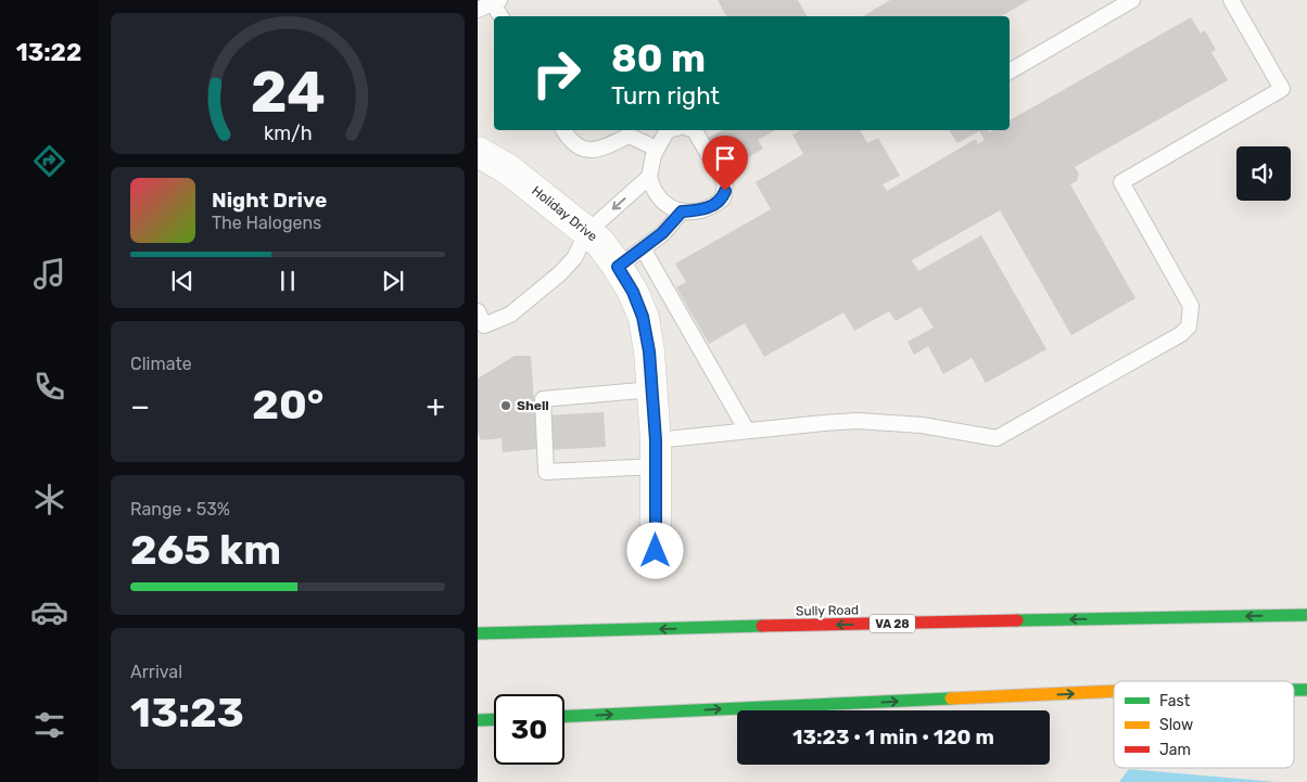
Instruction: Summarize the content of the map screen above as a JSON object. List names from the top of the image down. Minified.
{"streets":{"highway":["Sully Road","VA 28"],"street":["Holiday Drive"]},"places":["Shell"],"legend":["Fast","Slow","Jam"],"page":{"tabs":"13:22","turn":["80 m","Turn right"],"song":["Night Drive","The Halogens"],"tile":["Climate",["Range · 53%","265 km"],["Arrival","13:23"]],"heat":["−","20°","+"],"limit":"30","trip":"13:23 · 1 min · 120 m","gauge":["24","km/h"]}}
